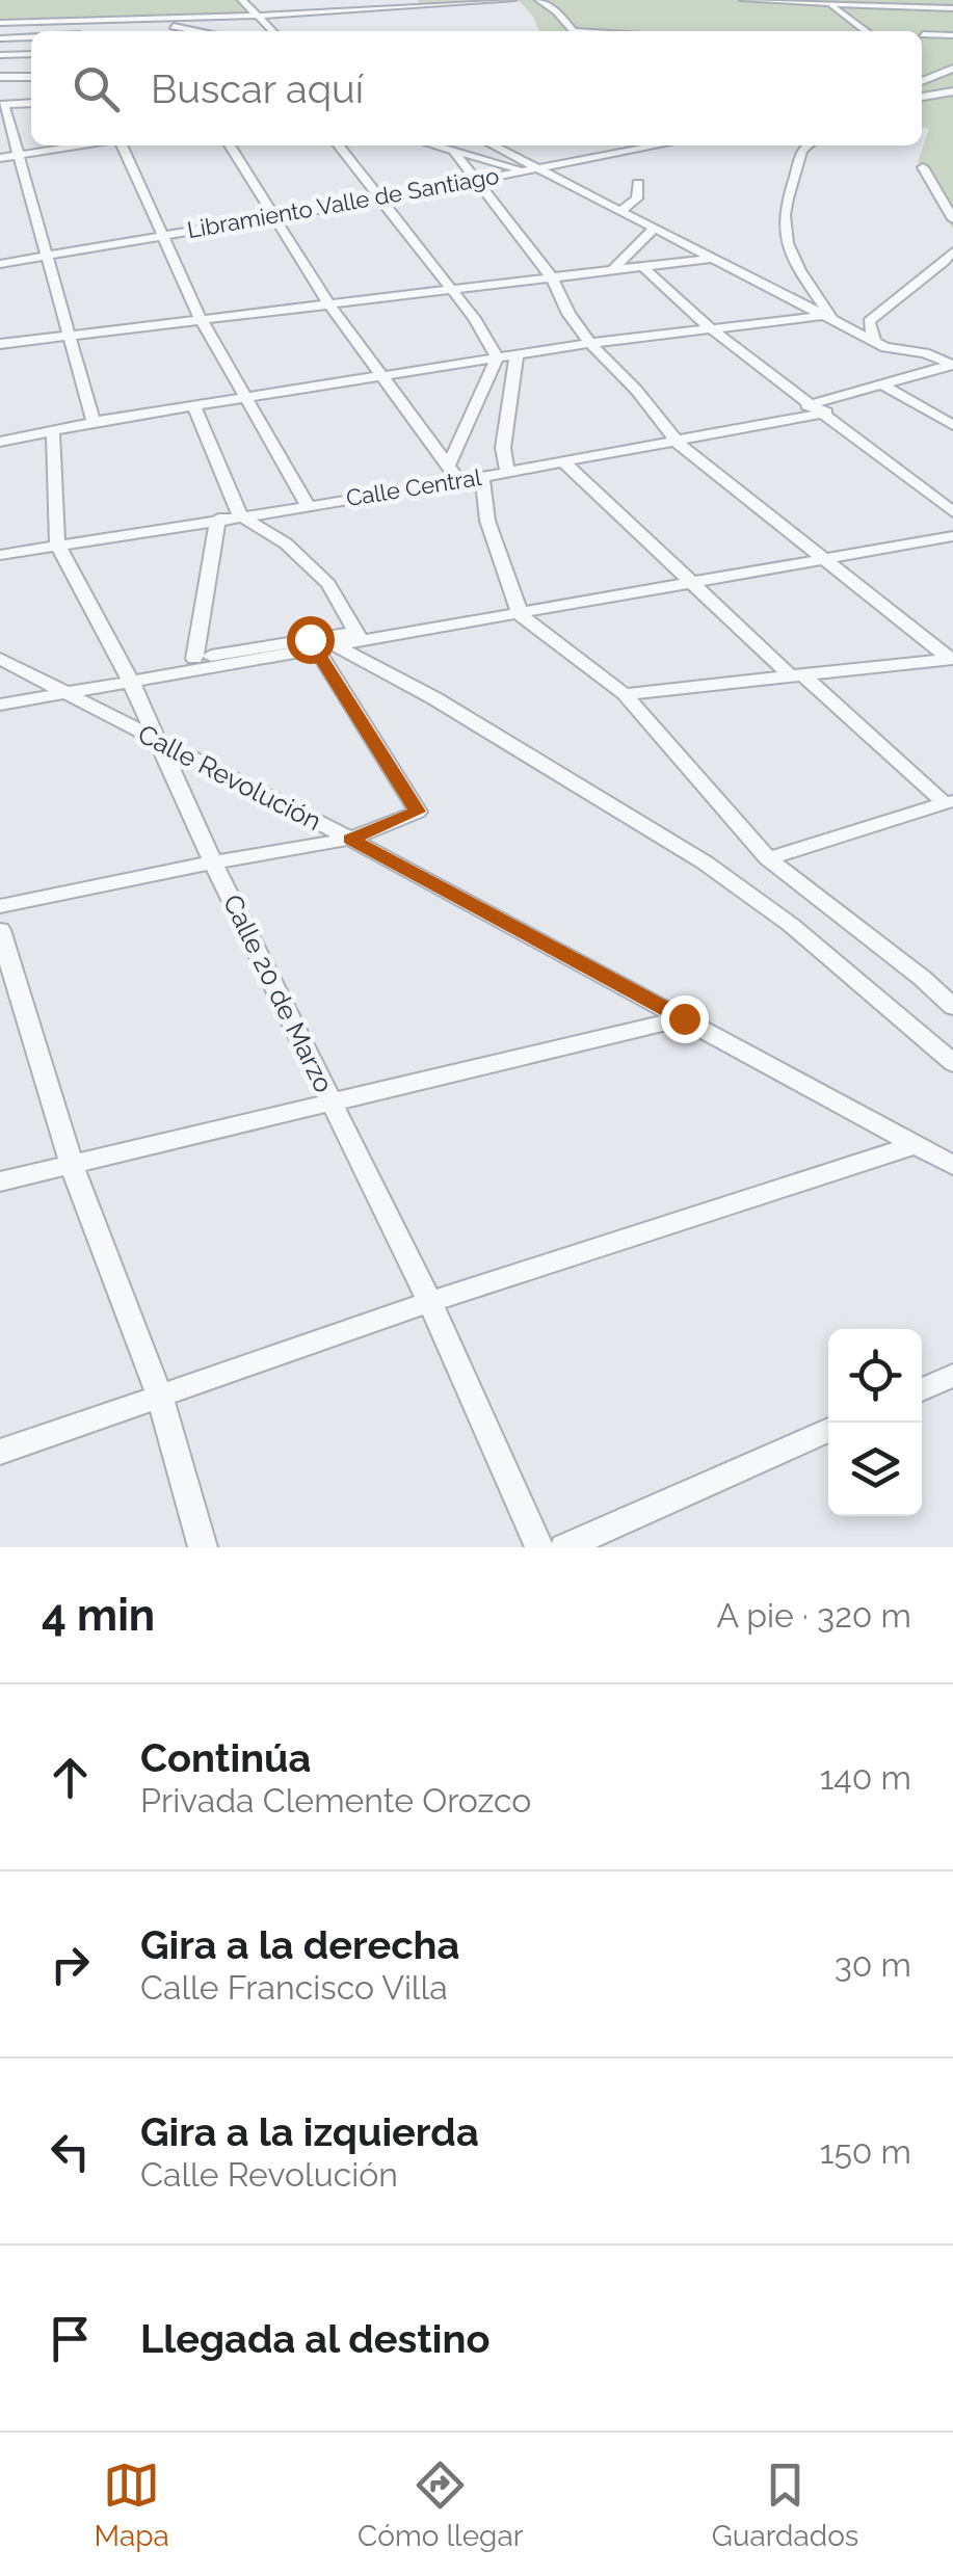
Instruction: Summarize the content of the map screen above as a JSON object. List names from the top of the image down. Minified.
{"streets":{"street":["Libramiento Valle de Santiago","Calle Central","Calle Revolución","Calle 20 de Marzo"]},"crossings":[["Calle Central","Calle 20 de Marzo"],["Calle Revolución","Calle 20 de Marzo"]],"page":{"search":"Buscar aquí","heading":["4 min","A pie · 320 m"],"list":[["Continúa","Privada Clemente Orozco","140 m"],["Gira a la derecha","Calle Francisco Villa","30 m"],["Gira a la izquierda","Calle Revolución","150 m"],"Llegada al destino"],"nav":["Mapa","Cómo llegar","Guardados"]}}
